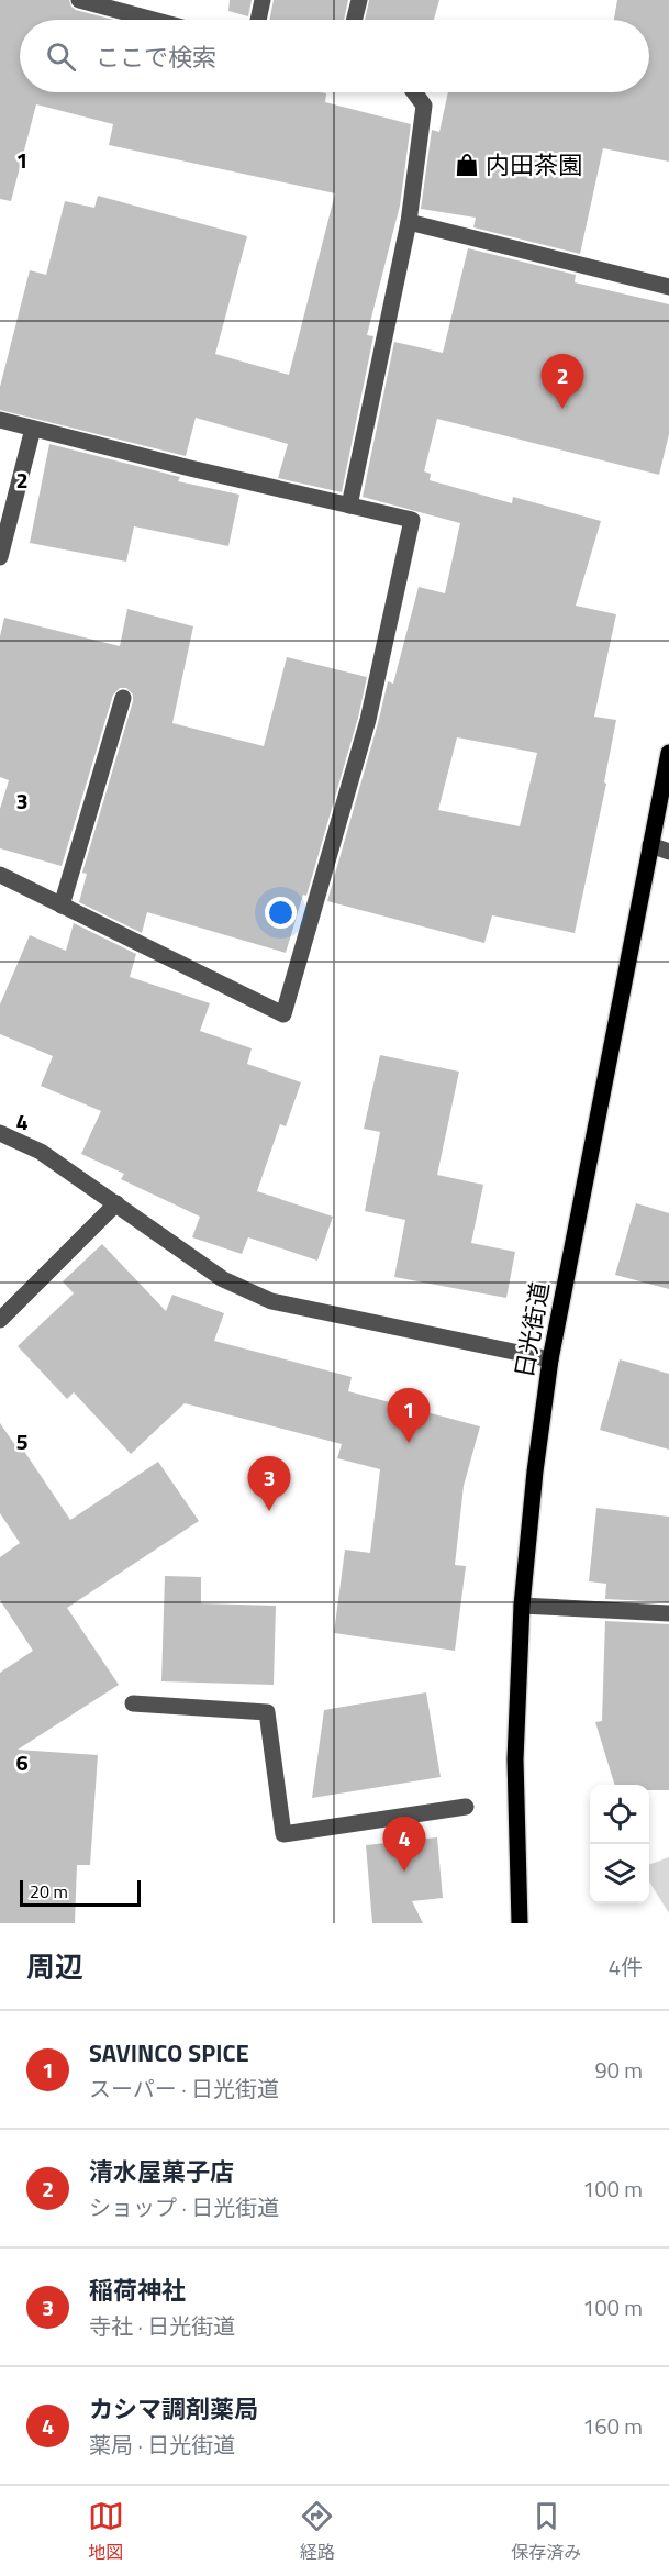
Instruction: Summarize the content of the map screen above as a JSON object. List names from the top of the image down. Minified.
{"streets":{"main road":["日光街道"]},"places":{"shop":["内田茶園"]},"scale_bar":"20 m","page":{"search":"ここで検索","pins":["2","1","3","4"],"scale":"20 m","heading":["周辺","4件"],"list":[{"mark":"1","name":"SAVINCO SPICE","note":"スーパー · 日光街道","value":"90 m"},{"mark":"2","name":"清水屋菓子店","note":"ショップ · 日光街道","value":"100 m"},{"mark":"3","name":"稲荷神社","note":"寺社 · 日光街道","value":"100 m"},{"mark":"4","name":"カシマ調剤薬局","note":"薬局 · 日光街道","value":"160 m"}],"nav":["地図","経路","保存済み"]},"grid":{"rows":["1","2","3","4","5","6"]}}
